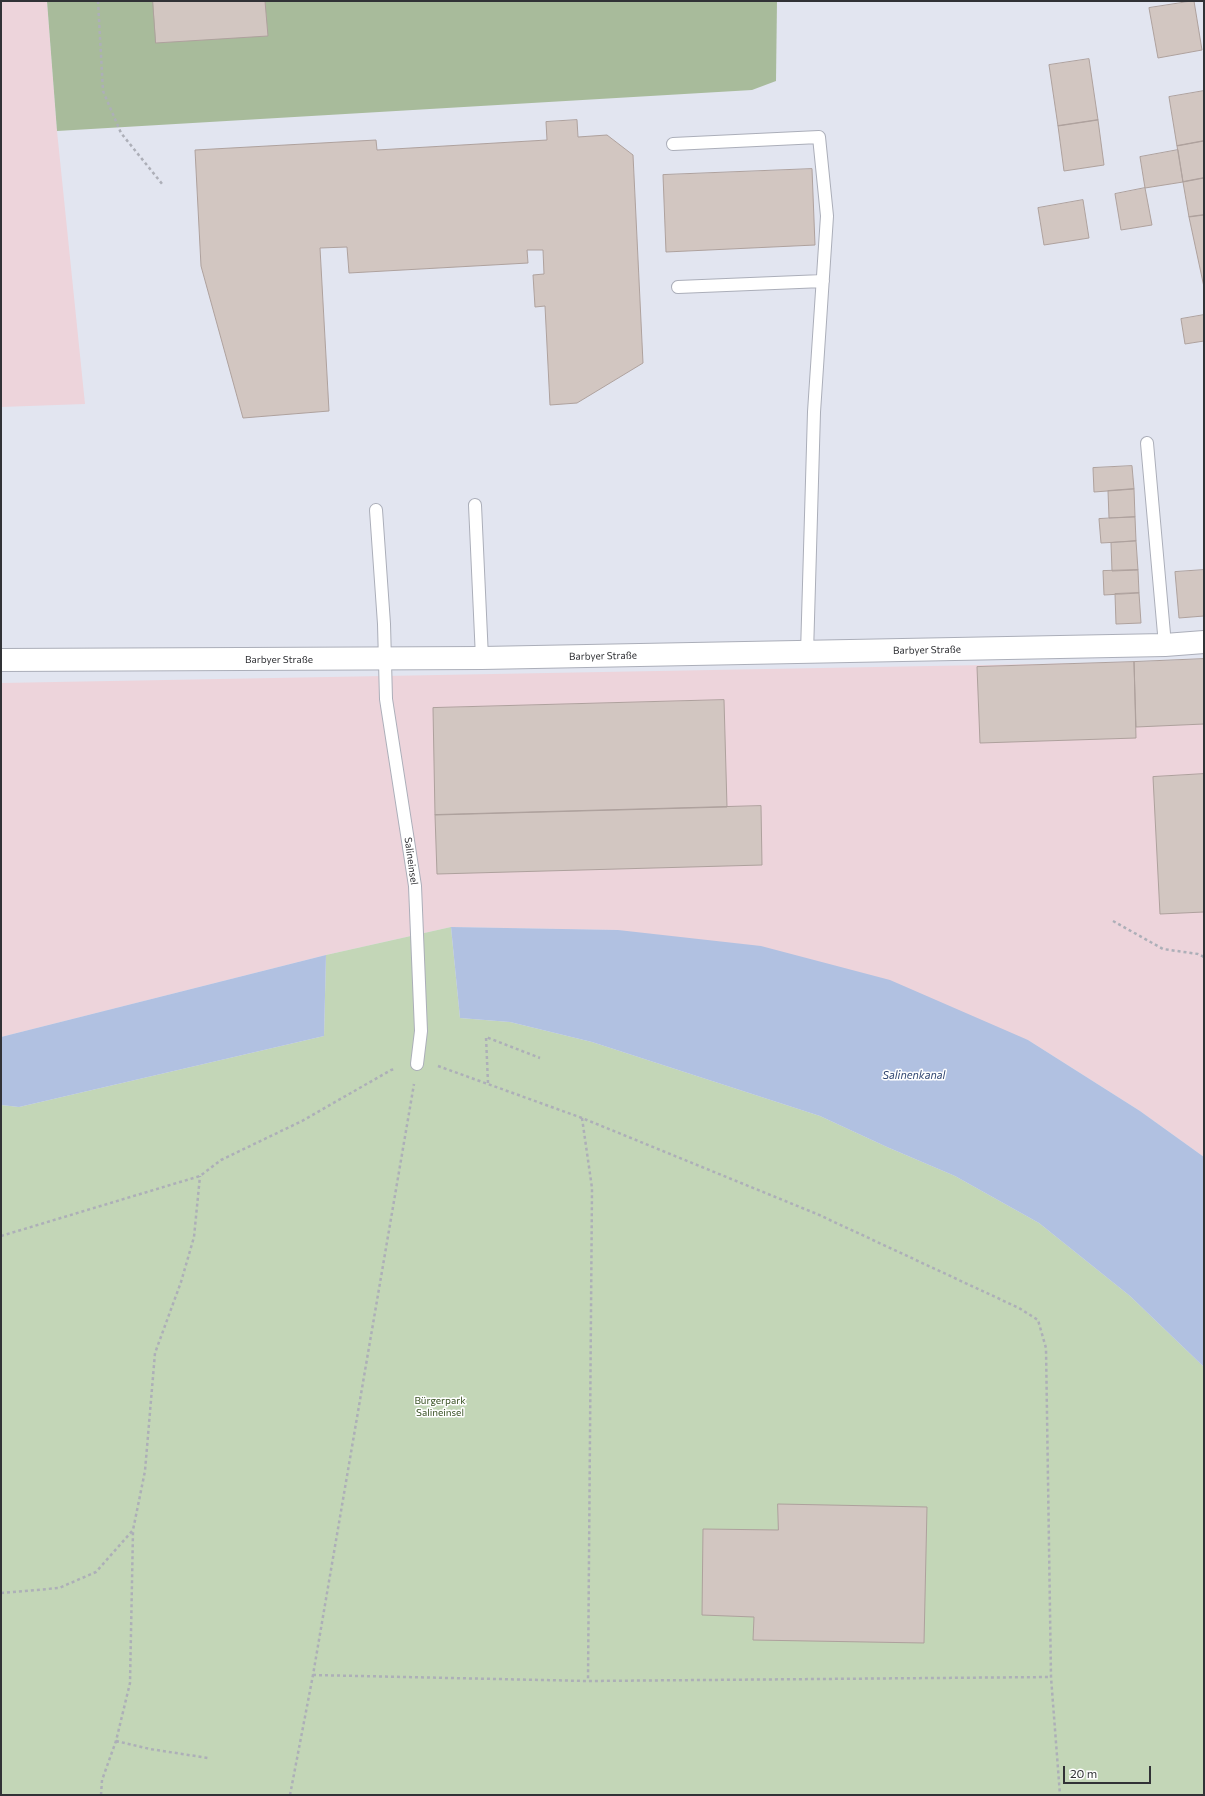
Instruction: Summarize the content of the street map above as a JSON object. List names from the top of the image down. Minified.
{"streets":{"street":["Barbyer Straße"],"lane":["Salineinsel"]},"crossings":[["Barbyer Straße","Salineinsel"]],"water":["Salinenkanal"],"parks":["Bürgerpark Salineinsel"],"scale_bar":"20 m"}
